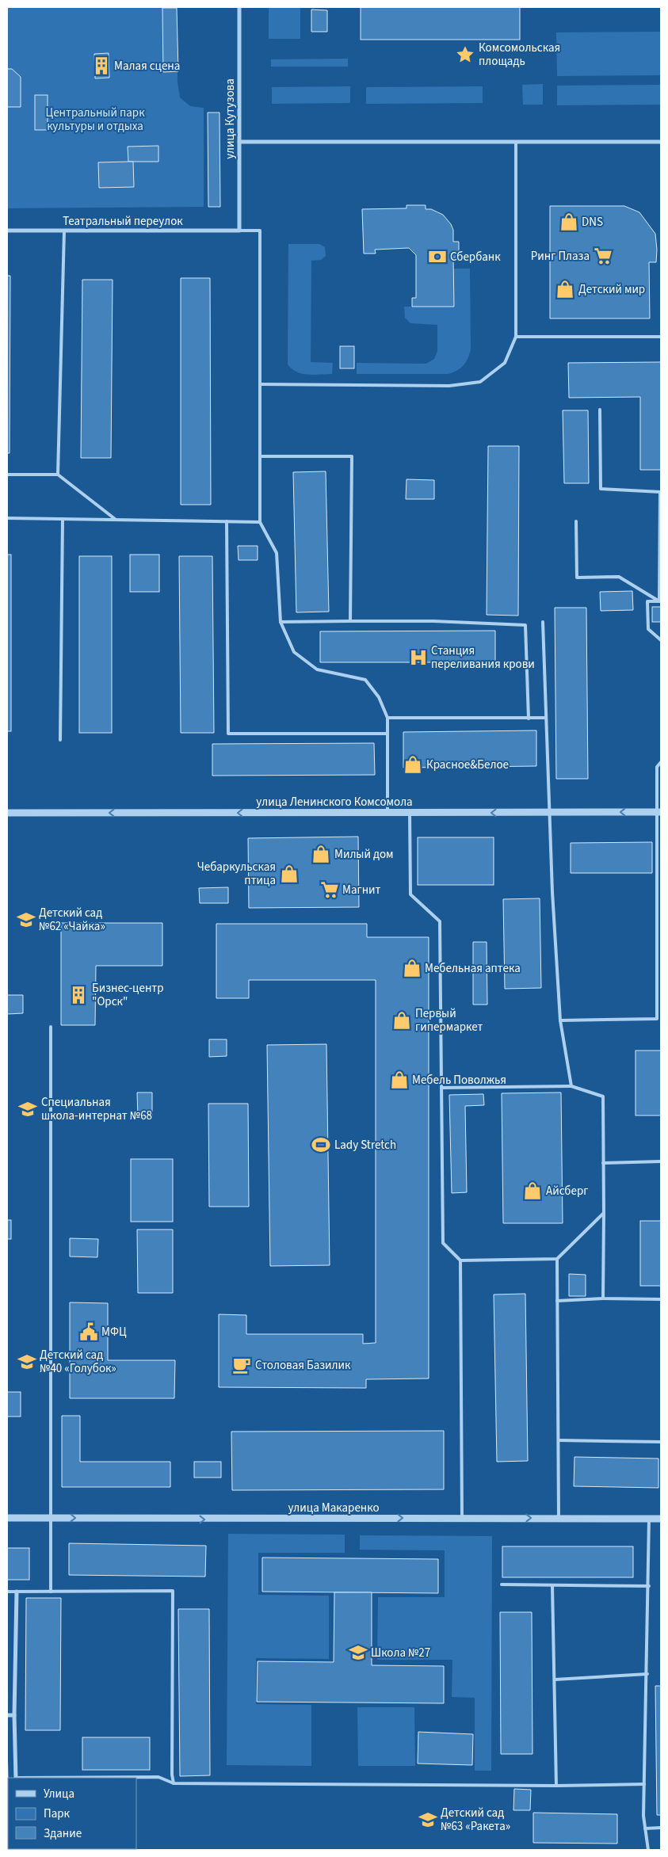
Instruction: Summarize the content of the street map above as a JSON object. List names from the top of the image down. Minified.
{"streets":{"street":["улица Кутузова","Театральный переулок","улица Ленинского Комсомола","улица Макаренко"]},"crossings":[["улица Кутузова","Театральный переулок"]],"one_way":["улица Ленинского Комсомола","улица Макаренко"],"parks":["Центральный парк культуры и отдыха"],"places":{"place":["Комсомольская площадь"],"building":["Малая сцена","Бизнес-центр \"Орск\""],"shop":["DNS","Детский мир","Красное&Белое","Милый дом","Чебаркульская птица","Мебельная аптека","Первый гипермаркет","Мебель Поволжья","Айсберг"],"supermarket":["Ринг Плаза","Магнит"],"bank":["Сбербанк"],"hospital":["Станция переливания крови"],"school or university":["Детский сад №62 «Чайка»","Специальная школа-интернат №68","Детский сад №40 «Голубок»","Школа №27","Детский сад №63 «Ракета»"],"sports":["Lady Stretch"],"public building":["МФЦ"],"cafe":["Столовая Базилик"]},"legend":["Улица","Парк","Здание"]}
